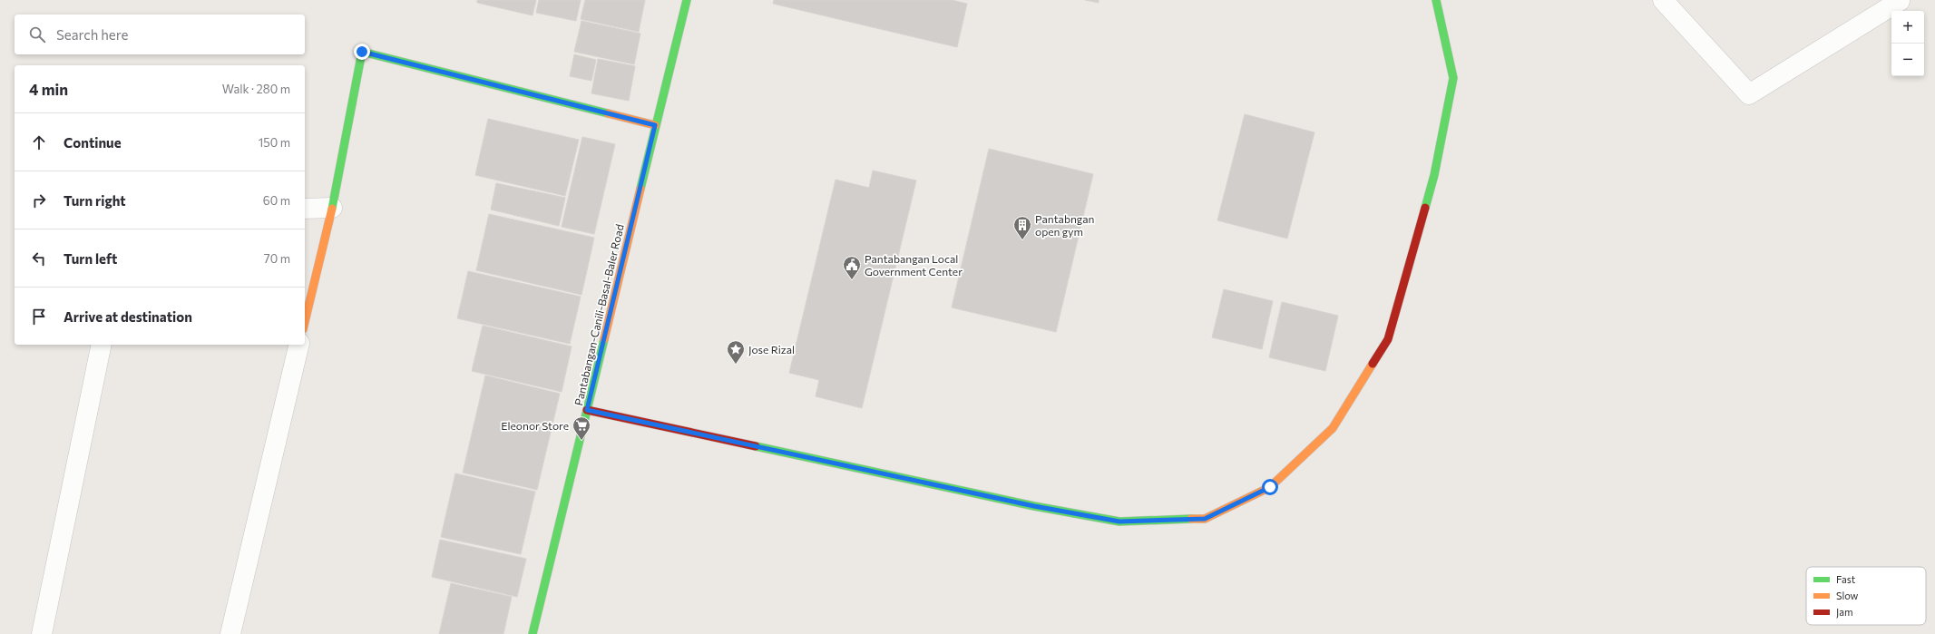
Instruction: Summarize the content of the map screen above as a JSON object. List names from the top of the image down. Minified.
{"streets":{"street":["Pantabangan-Canili-Basal-Baler Road"]},"places":{"building":["Pantabngan open gym"],"public building":["Pantabangan Local Government Center"],"place":["Jose Rizal"],"supermarket":["Eleonor Store"]},"legend":["Fast","Slow","Jam"],"page":{"map_buttons":["+","−"],"search":"Search here","heading":["4 min","Walk · 280 m"],"list":[["Continue","150 m"],["Turn right","60 m"],["Turn left","70 m"],"Arrive at destination"]}}
